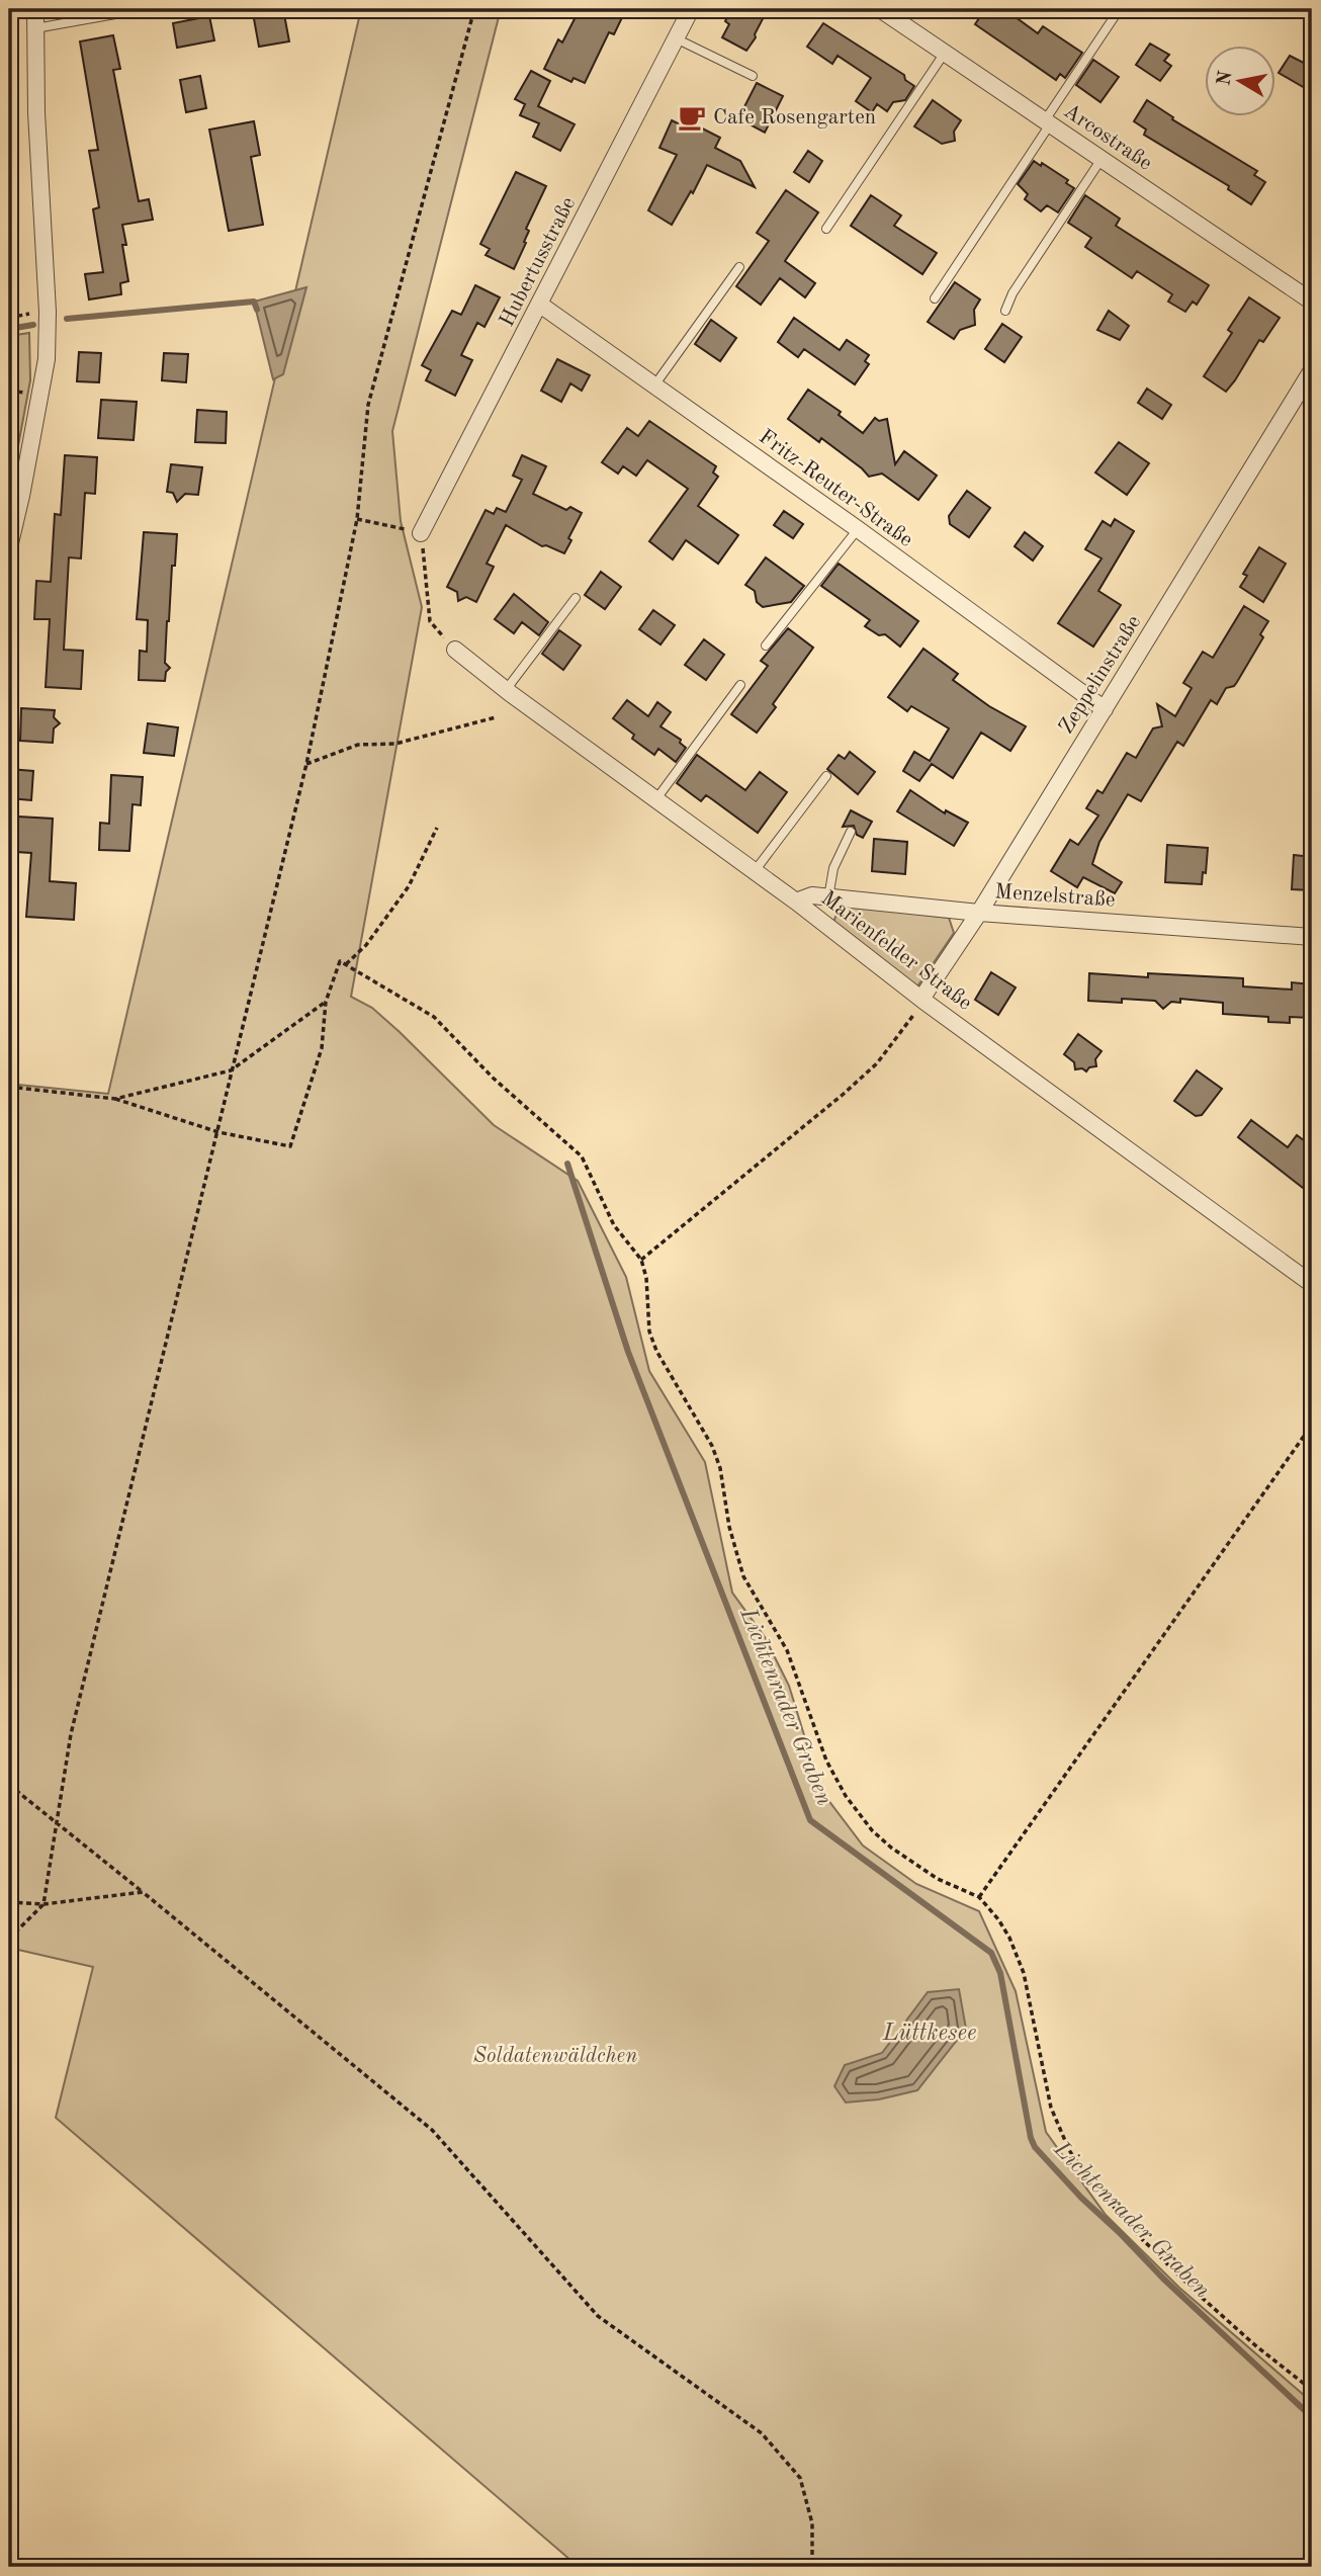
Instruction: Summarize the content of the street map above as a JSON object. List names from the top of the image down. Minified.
{"streets":{"street":["Arcostraße","Hubertusstraße","Fritz-Reuter-Straße","Zeppelinstraße","Menzelstraße","Marienfelder Straße"]},"crossings":[["Hubertusstraße","Fritz-Reuter-Straße"],["Fritz-Reuter-Straße","Zeppelinstraße"],["Zeppelinstraße","Menzelstraße"],["Zeppelinstraße","Marienfelder Straße"],["Menzelstraße","Marienfelder Straße"]],"water":["Lichtenrader Graben","Lüttkesee"],"parks":["Soldatenwäldchen"],"places":{"cafe":["Cafe Rosengarten"]},"north":"left"}
